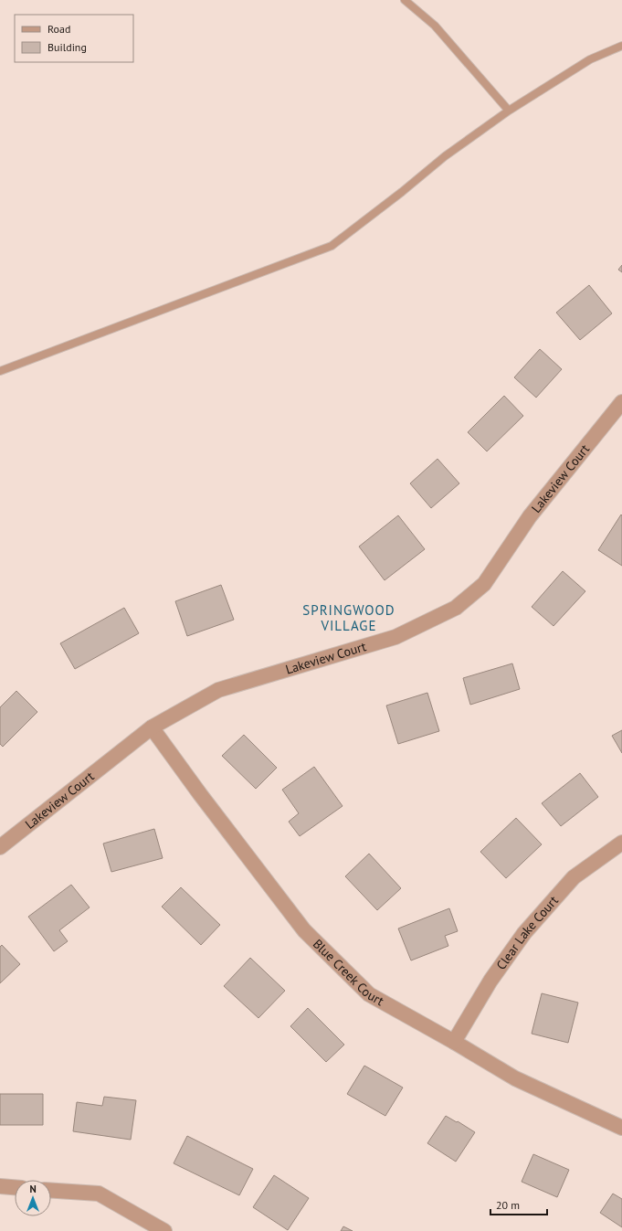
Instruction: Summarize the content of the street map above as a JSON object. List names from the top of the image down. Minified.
{"streets":{"street":["Lakeview Court","Clear Lake Court","Blue Creek Court"]},"crossings":[["Lakeview Court","Blue Creek Court"],["Clear Lake Court","Blue Creek Court"]],"districts":["SPRINGWOOD VILLAGE"],"legend":["Road","Building"],"scale_bar":"20 m","north":"top"}
